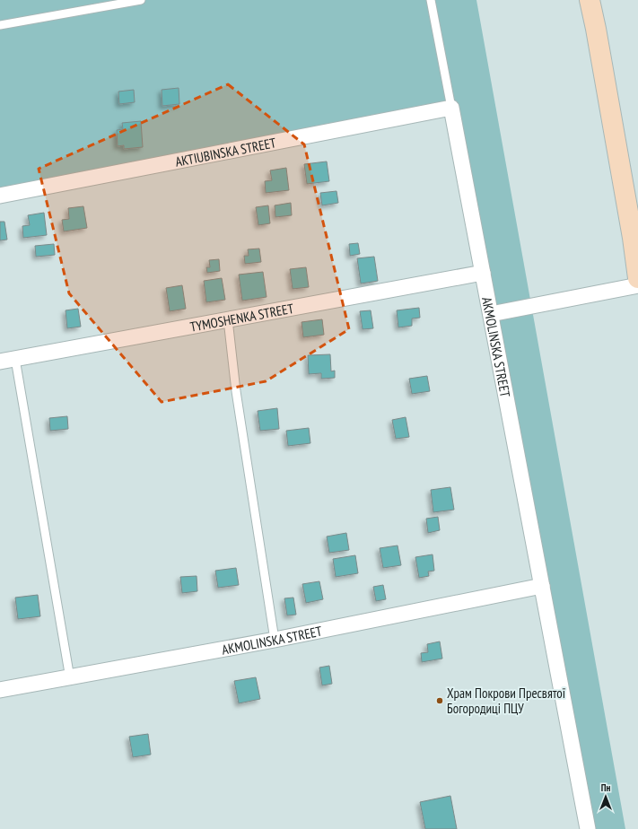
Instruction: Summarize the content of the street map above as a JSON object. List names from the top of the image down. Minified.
{"streets":{"street":["AKTIUBINSKA STREET","TYMOSHENKA STREET","AKMOLINSKA STREET"]},"crossings":[["AKTIUBINSKA STREET","AKMOLINSKA STREET"],["TYMOSHENKA STREET","AKMOLINSKA STREET"]],"places":["Храм Покрови Пресвятої Богородиці ПЦУ"],"north":"top"}
